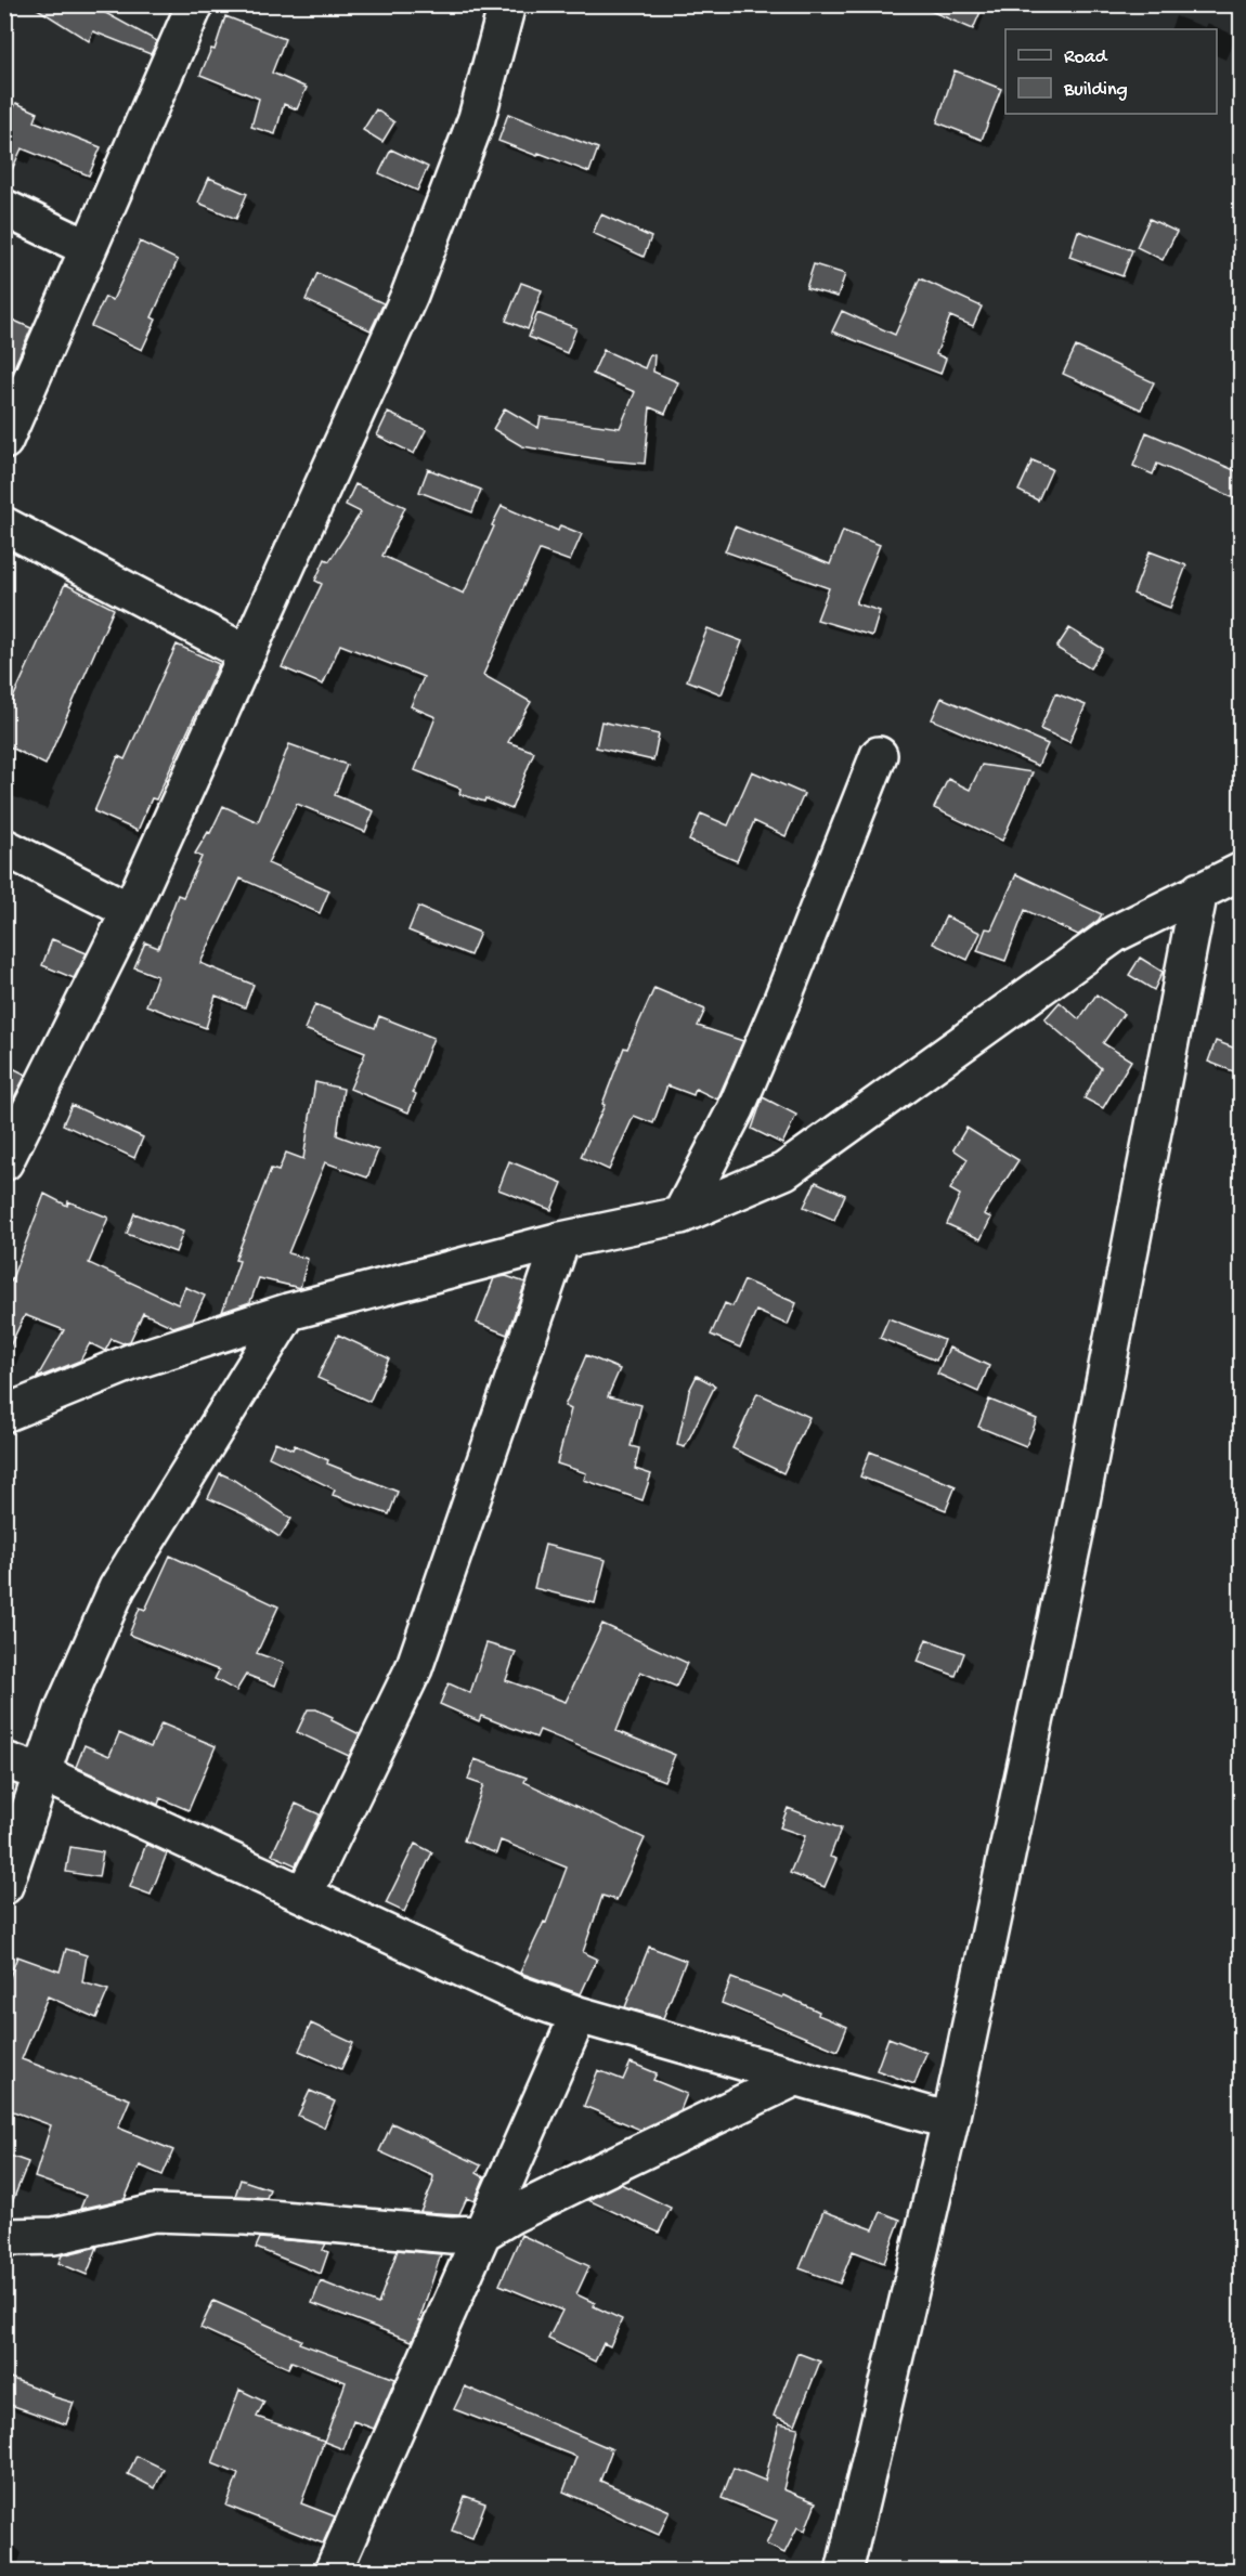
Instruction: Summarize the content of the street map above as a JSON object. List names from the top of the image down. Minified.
{"legend":["Road","Building"]}
